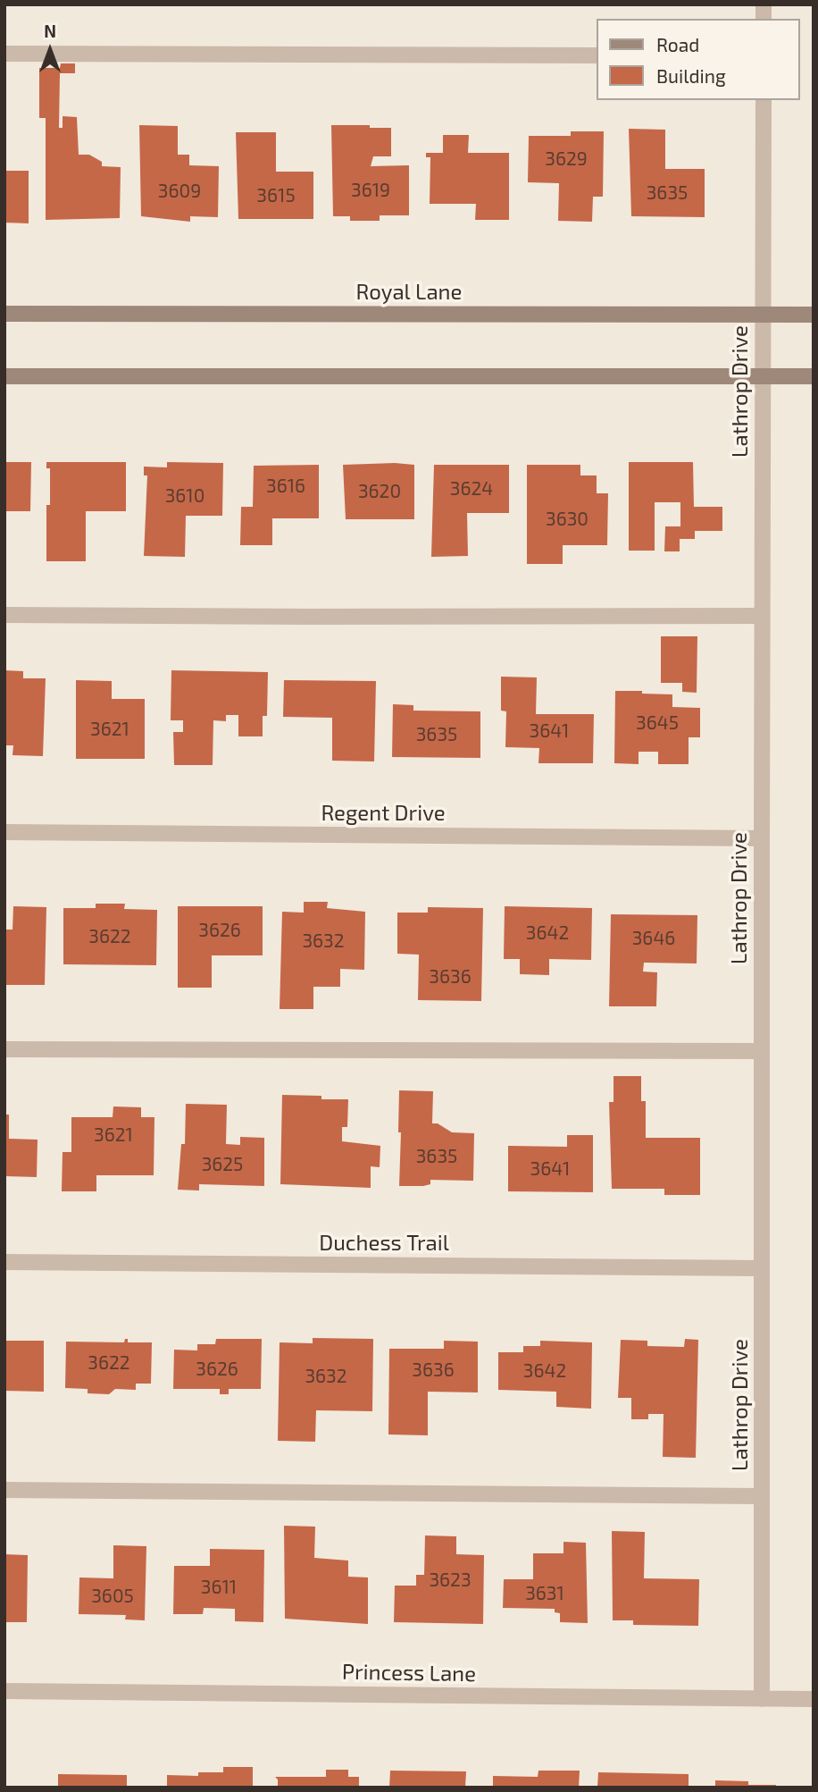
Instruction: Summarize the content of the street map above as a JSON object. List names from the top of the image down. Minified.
{"streets":{"main road":["Royal Lane"],"street":["Lathrop Drive","Regent Drive","Duchess Trail","Princess Lane"]},"crossings":[["Royal Lane","Lathrop Drive"],["Lathrop Drive","Regent Drive"],["Lathrop Drive","Duchess Trail"],["Lathrop Drive","Princess Lane"]],"house_numbers":["3629","3619","3609","3635","3615","3616","3624","3620","3610","3630","3645","3621","3641","3635","3626","3642","3622","3646","3632","3636","3621","3635","3625","3641","3622","3626","3636","3642","3632","3623","3611","3631","3605"],"legend":["Road","Building"],"north":"top"}
